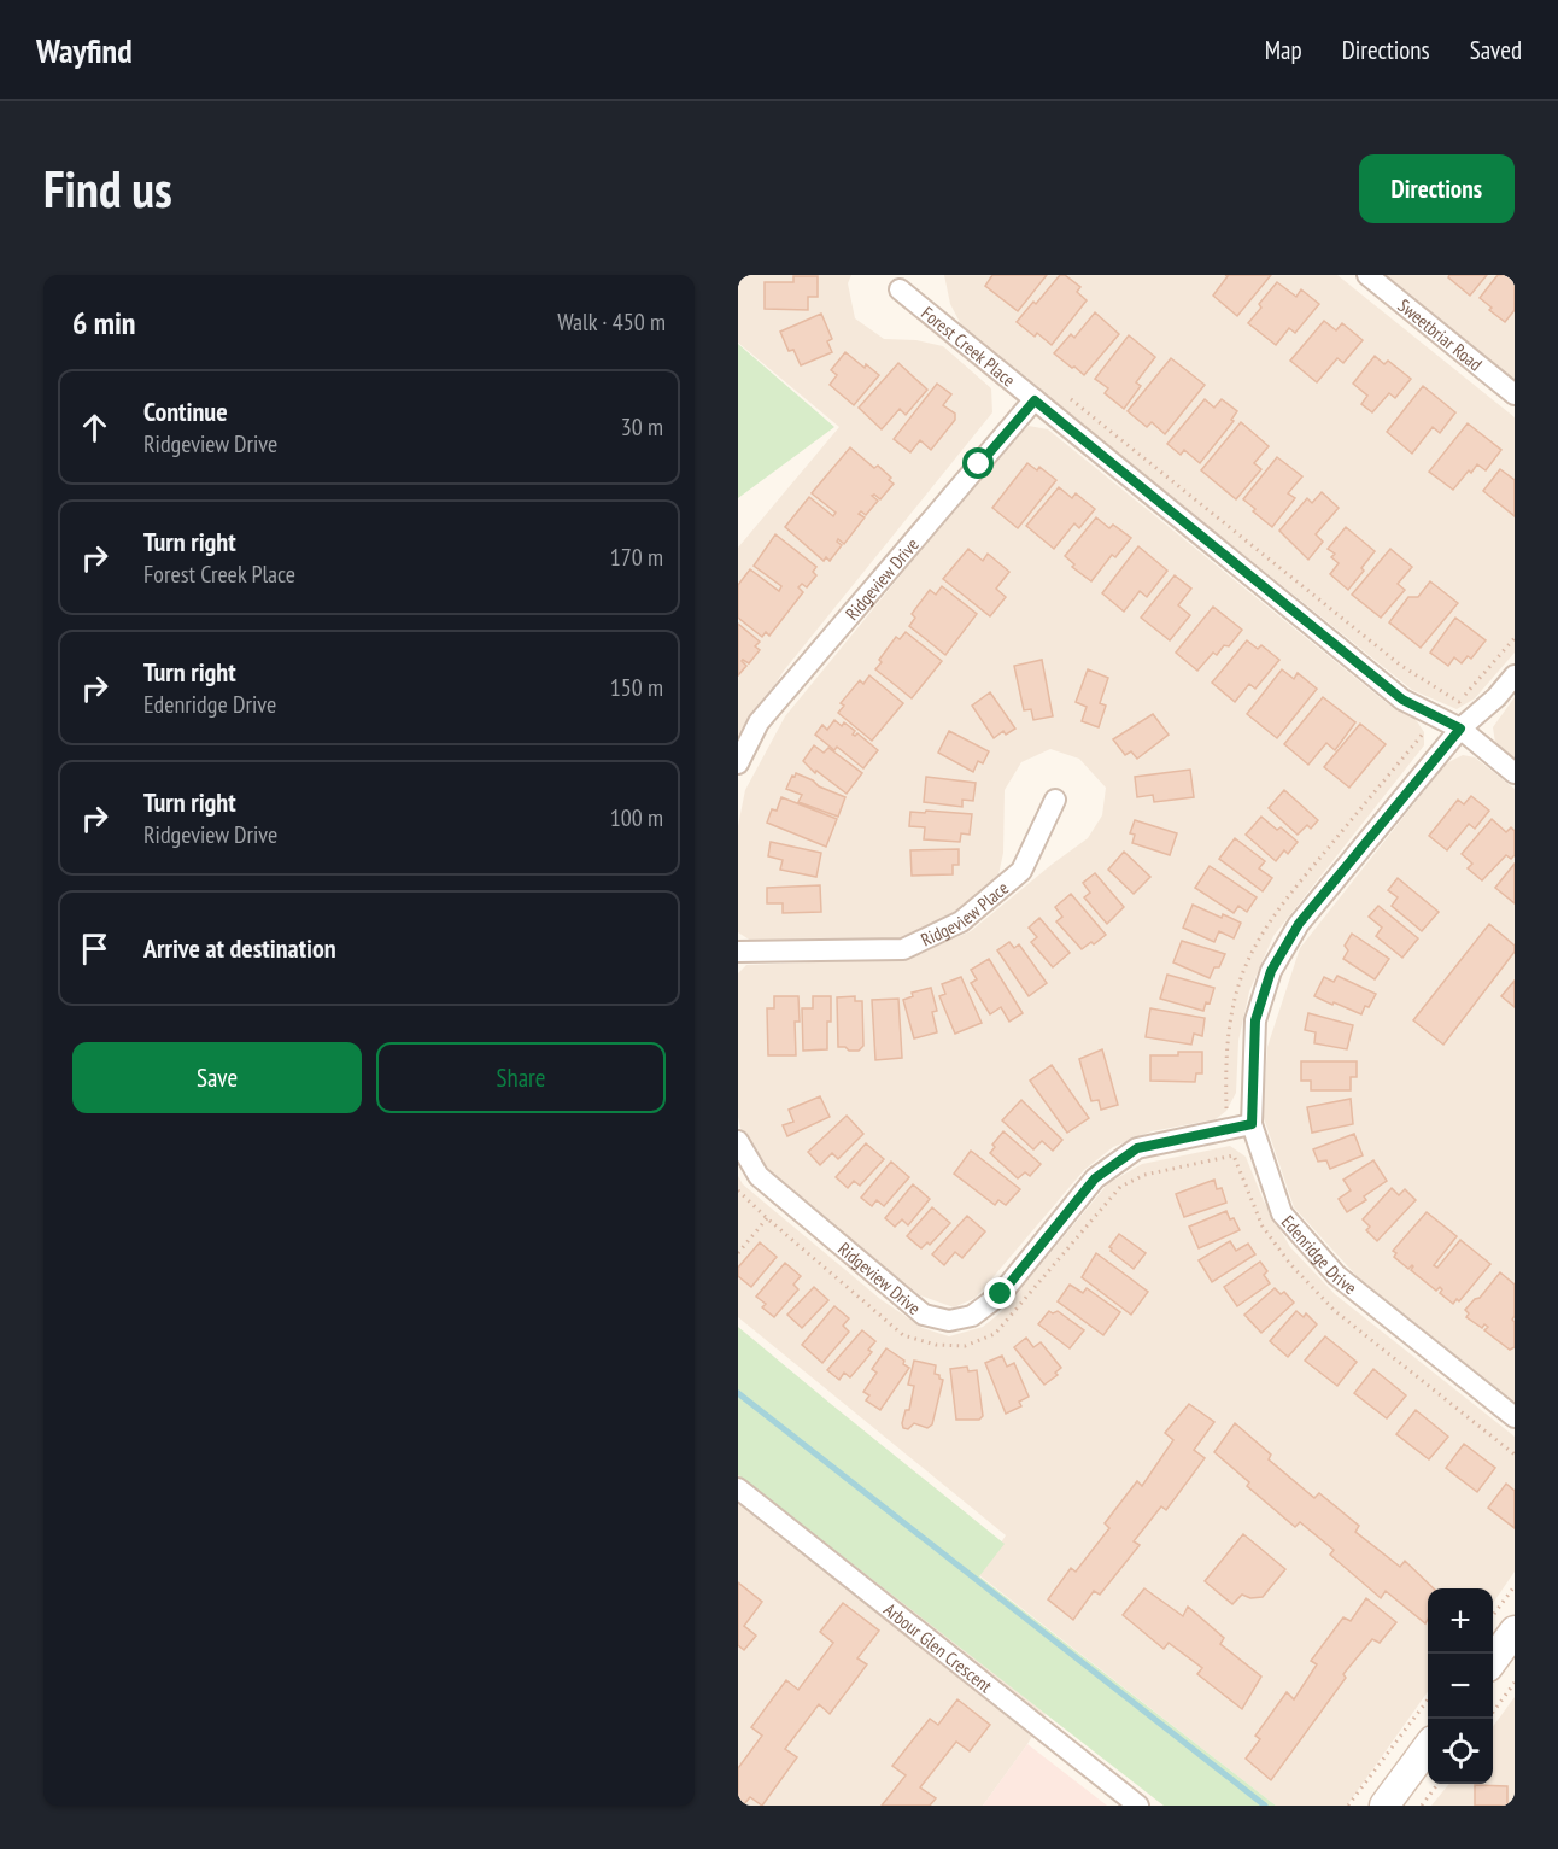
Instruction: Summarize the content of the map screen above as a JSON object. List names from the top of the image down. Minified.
{"streets":{"street":["Sweetbriar Road","Forest Creek Place","Ridgeview Drive","Ridgeview Place","Edenridge Drive","Arbour Glen Crescent"]},"crossings":[["Forest Creek Place","Ridgeview Drive"],["Forest Creek Place","Edenridge Drive"],["Ridgeview Drive","Edenridge Drive"]],"page":{"header":"Wayfind","nav":["Map","Directions","Saved"],"buttons":["Directions",["Save","Share"]],"title":"Find us","heading":["6 min","Walk · 450 m"],"list":[["Continue","Ridgeview Drive","30 m"],["Turn right","Forest Creek Place","170 m"],["Turn right","Edenridge Drive","150 m"],["Turn right","Ridgeview Drive","100 m"],"Arrive at destination"],"map_buttons":["+","−"]}}
